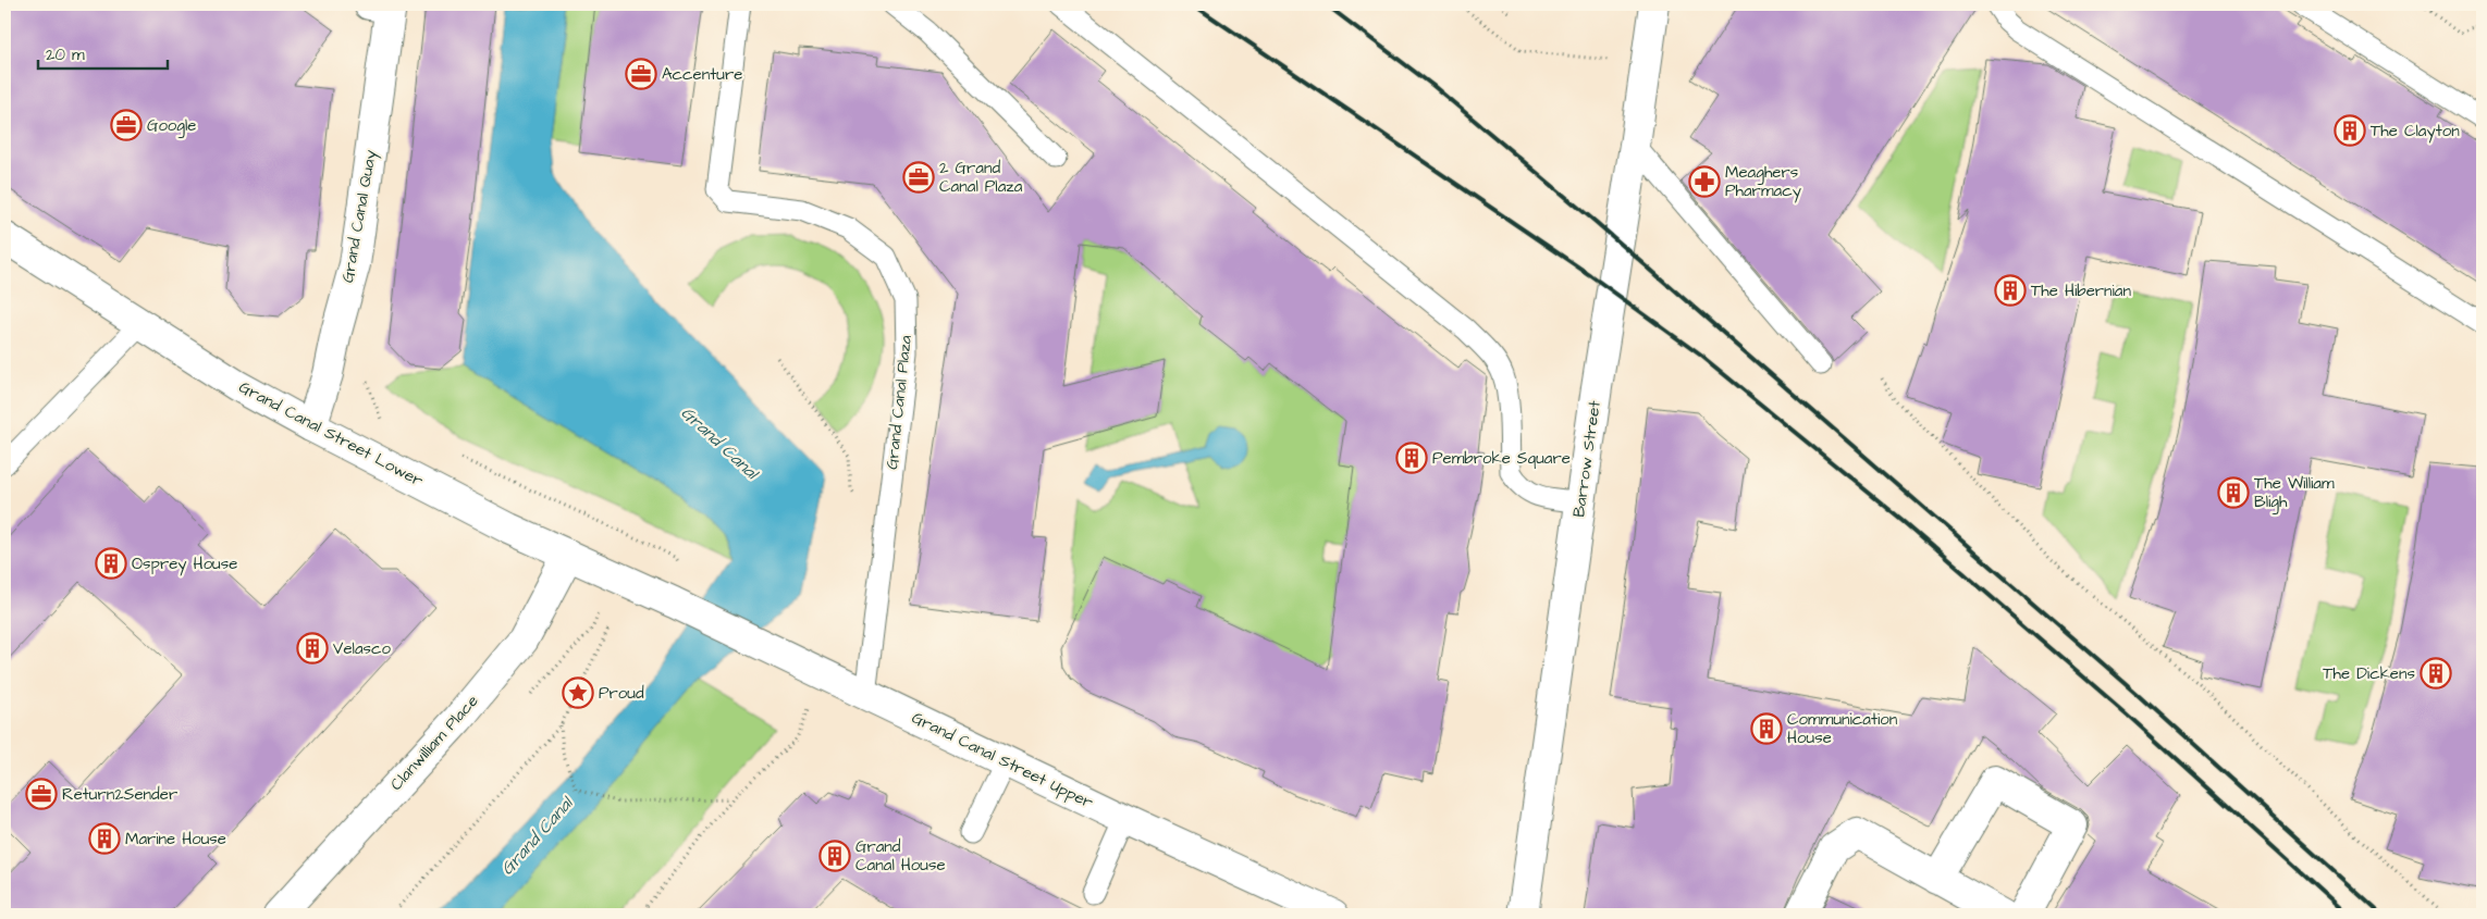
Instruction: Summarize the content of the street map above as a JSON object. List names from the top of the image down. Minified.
{"streets":{"street":["Grand Canal Quay","Grand Canal Street Lower","Barrow Street","Clanwilliam Place","Grand Canal Street Upper"],"lane":["Grand Canal Plaza"]},"crossings":[["Grand Canal Quay","Grand Canal Street Lower"],["Grand Canal Plaza","Grand Canal Street Upper"],["Grand Canal Street Lower","Clanwilliam Place"],["Grand Canal Street Lower","Grand Canal Street Upper"]],"water":["Grand Canal"],"places":{"office":["Accenture","Google","2 Grand Canal Plaza","Return2Sender"],"building":["The Clayton","The Hibernian","Pembroke Square","The William Bligh","Osprey House","Velasco","The Dickens","Communication House","Marine House","Grand Canal House"],"pharmacy":["Meaghers Pharmacy"],"place":["Proud"]},"scale_bar":"20 m"}
